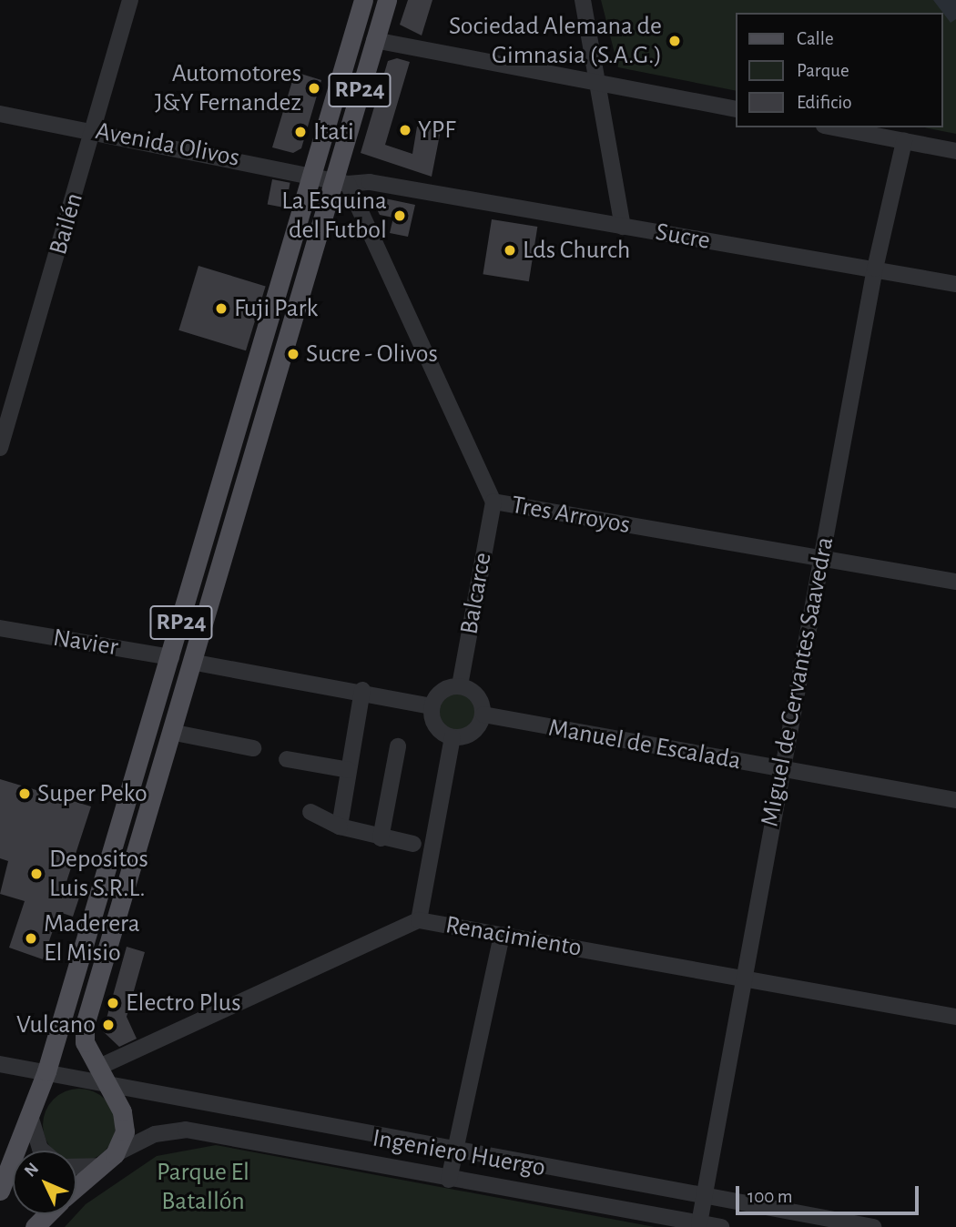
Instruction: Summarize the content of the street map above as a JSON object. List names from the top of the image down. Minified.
{"streets":{"main road":["RP24"],"street":["Avenida Olivos","Bailén","Sucre","Tres Arroyos","Balcarce","Navier","Miguel de Cervantes Saavedra","Manuel de Escalada","Renacimiento","Ingeniero Huergo"]},"crossings":[["RP24","Avenida Olivos"],["RP24","Sucre"],["RP24","Tres Arroyos"],["RP24","Navier"],["RP24","Renacimiento"],["RP24","Ingeniero Huergo"],["Avenida Olivos","Bailén"],["Avenida Olivos","Sucre"],["Avenida Olivos","Tres Arroyos"],["Sucre","Tres Arroyos"],["Sucre","Miguel de Cervantes Saavedra"],["Tres Arroyos","Balcarce"],["Tres Arroyos","Miguel de Cervantes Saavedra"],["Balcarce","Manuel de Escalada"],["Miguel de Cervantes Saavedra","Manuel de Escalada"],["Miguel de Cervantes Saavedra","Renacimiento"],["Miguel de Cervantes Saavedra","Ingeniero Huergo"],["Renacimiento","Ingeniero Huergo"]],"parks":["Parque El Batallón"],"places":["Sociedad Alemana de Gimnasia (S.A.G.)","Automotores J&Y Fernandez","YPF","Itati","La Esquina del Futbol","Lds Church","Fuji Park","Sucre - Olivos","Super Peko","Depositos Luis S.R.L.","Maderera El Misio","Electro Plus","Vulcano"],"legend":["Calle","Parque","Edificio"],"scale_bar":"100 m","north":"top left"}
